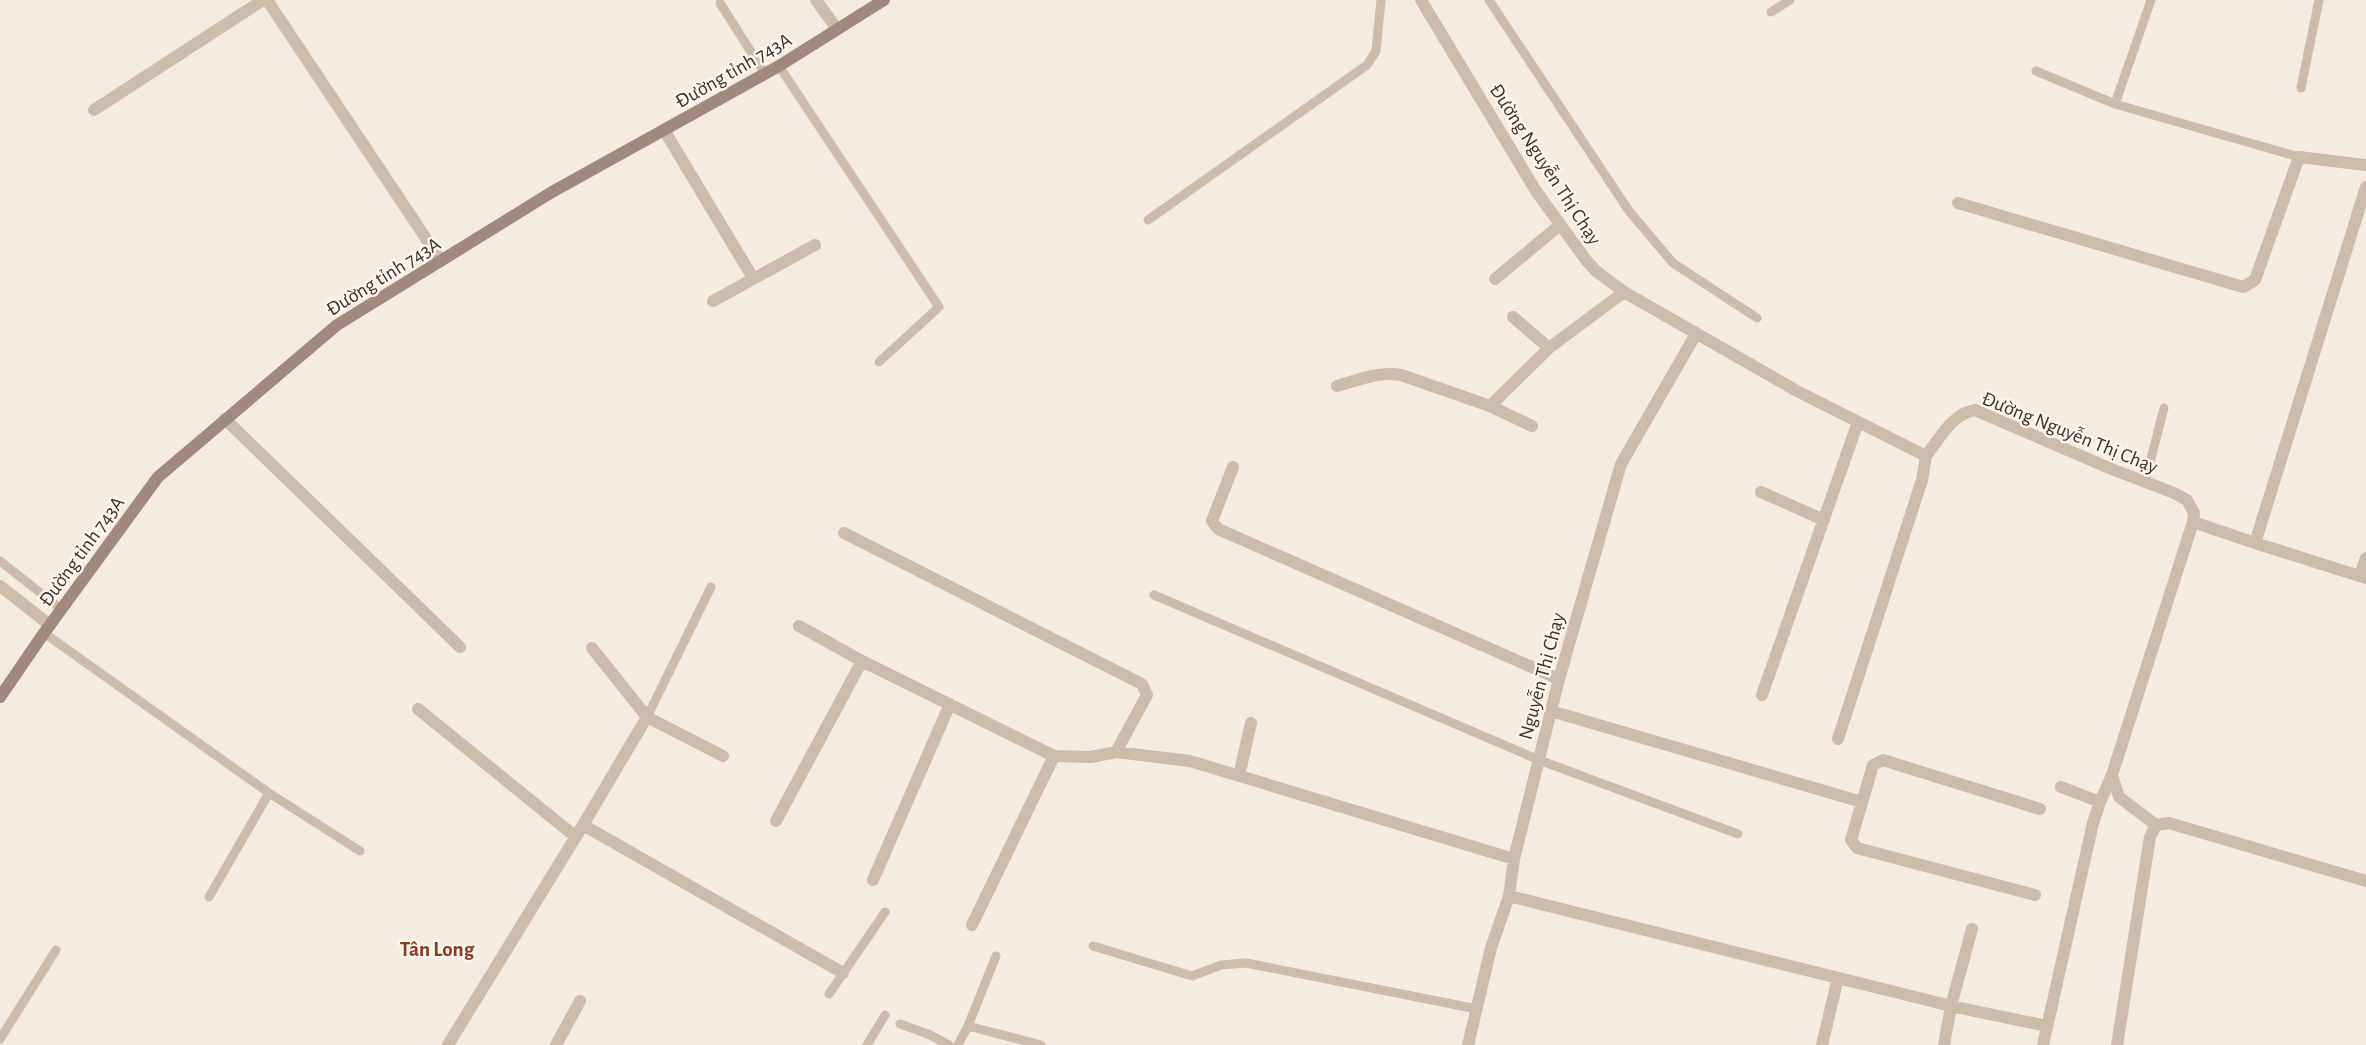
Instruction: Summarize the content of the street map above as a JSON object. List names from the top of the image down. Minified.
{"streets":{"main road":["Đường tỉnh 743A"],"street":["Đường Nguyễn Thị Chạy","Nguyễn Thị Chạy"]},"crossings":[["Đường Nguyễn Thị Chạy","Nguyễn Thị Chạy"]],"districts":["Tân Long"]}
